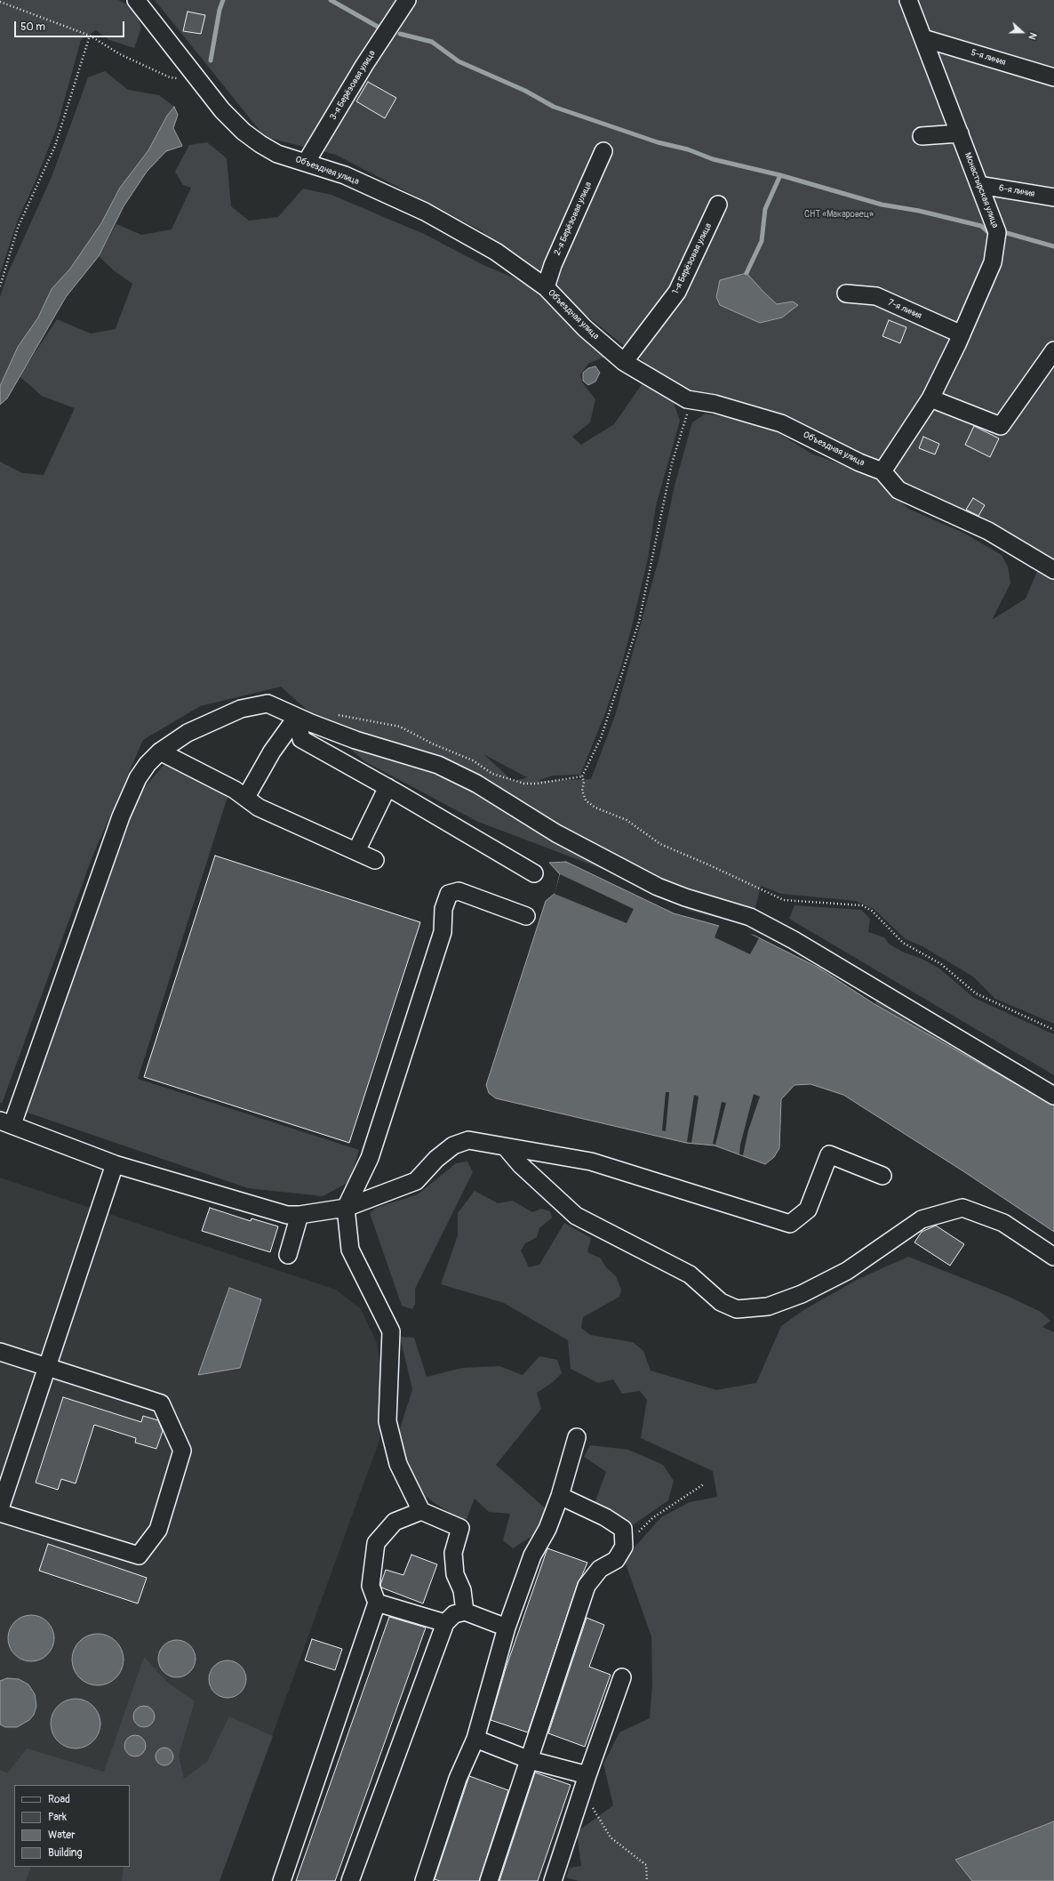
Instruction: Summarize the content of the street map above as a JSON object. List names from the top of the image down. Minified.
{"streets":{"street":["5-я линия","3-я Берёзовая улица","Объездная улица","Монастырская улица","6-я линия","2-я Берёзовая улица","1-я Берёзовая улица","7-я линия"]},"crossings":[["5-я линия","Монастырская улица"],["3-я Берёзовая улица","Объездная улица"],["Объездная улица","Монастырская улица"],["Объездная улица","2-я Берёзовая улица"],["Объездная улица","1-я Берёзовая улица"],["Монастырская улица","6-я линия"],["Монастырская улица","7-я линия"]],"parks":["СНТ «Макаровец»"],"legend":["Road","Park","Water","Building"],"scale_bar":"50 m","north":"right"}
